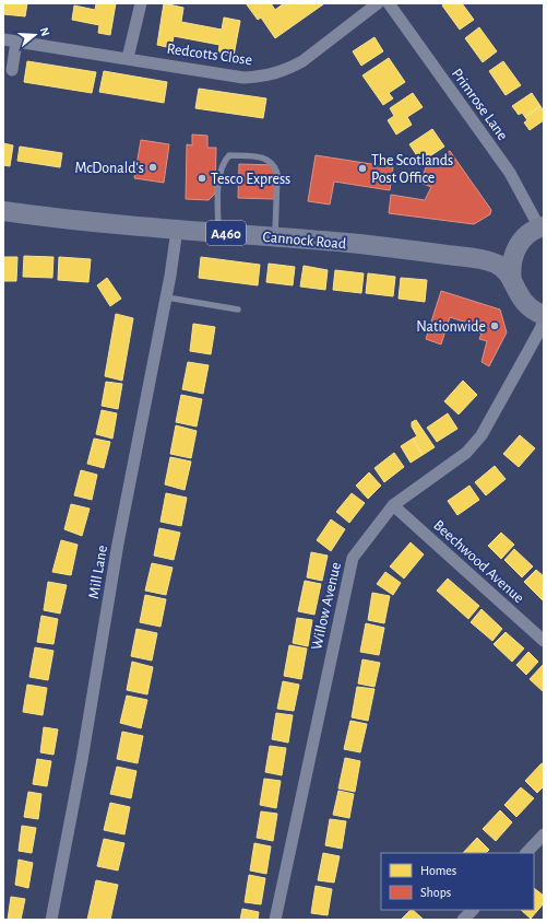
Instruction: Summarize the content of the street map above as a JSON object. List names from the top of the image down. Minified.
{"streets":{"highway":["A460","Cannock Road"],"street":["Redcotts Close","Primrose Lane","Beechwood Avenue","Mill Lane","Willow Avenue"]},"crossings":[["A460","Cannock Road"],["Cannock Road","Mill Lane"],["Beechwood Avenue","Willow Avenue"]],"places":["McDonald's","The Scotlands Post Office","Tesco Express","Nationwide"],"legend":["Homes","Shops"],"north":"right"}
